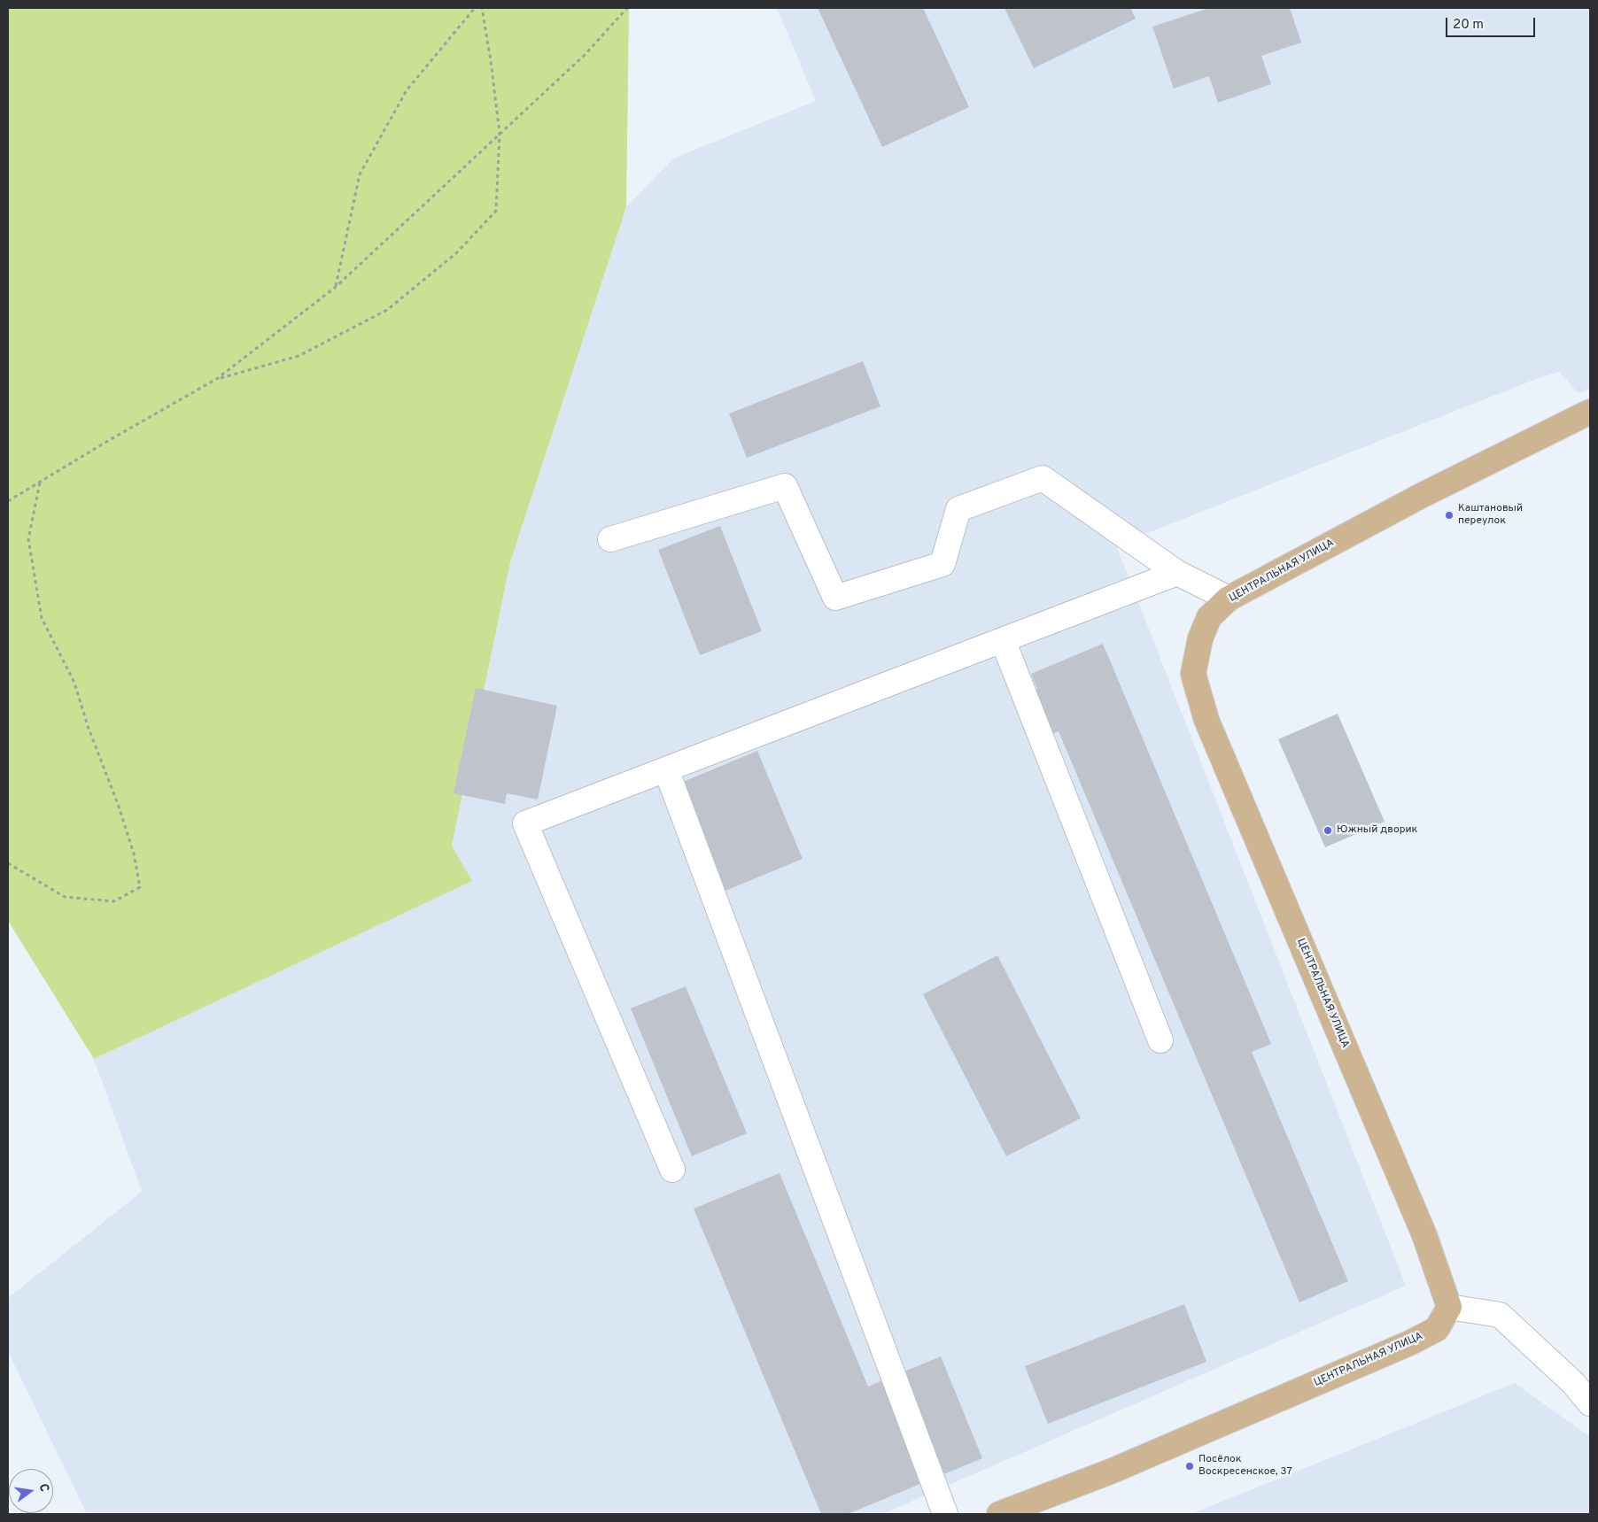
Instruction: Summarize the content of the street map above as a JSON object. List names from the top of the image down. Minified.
{"streets":{"main road":["ЦЕНТРАЛЬНАЯ УЛИЦА"]},"places":["Каштановый переулок","Южный дворик","Посёлок Воскресенское, 37"],"scale_bar":"20 m","north":"right"}
